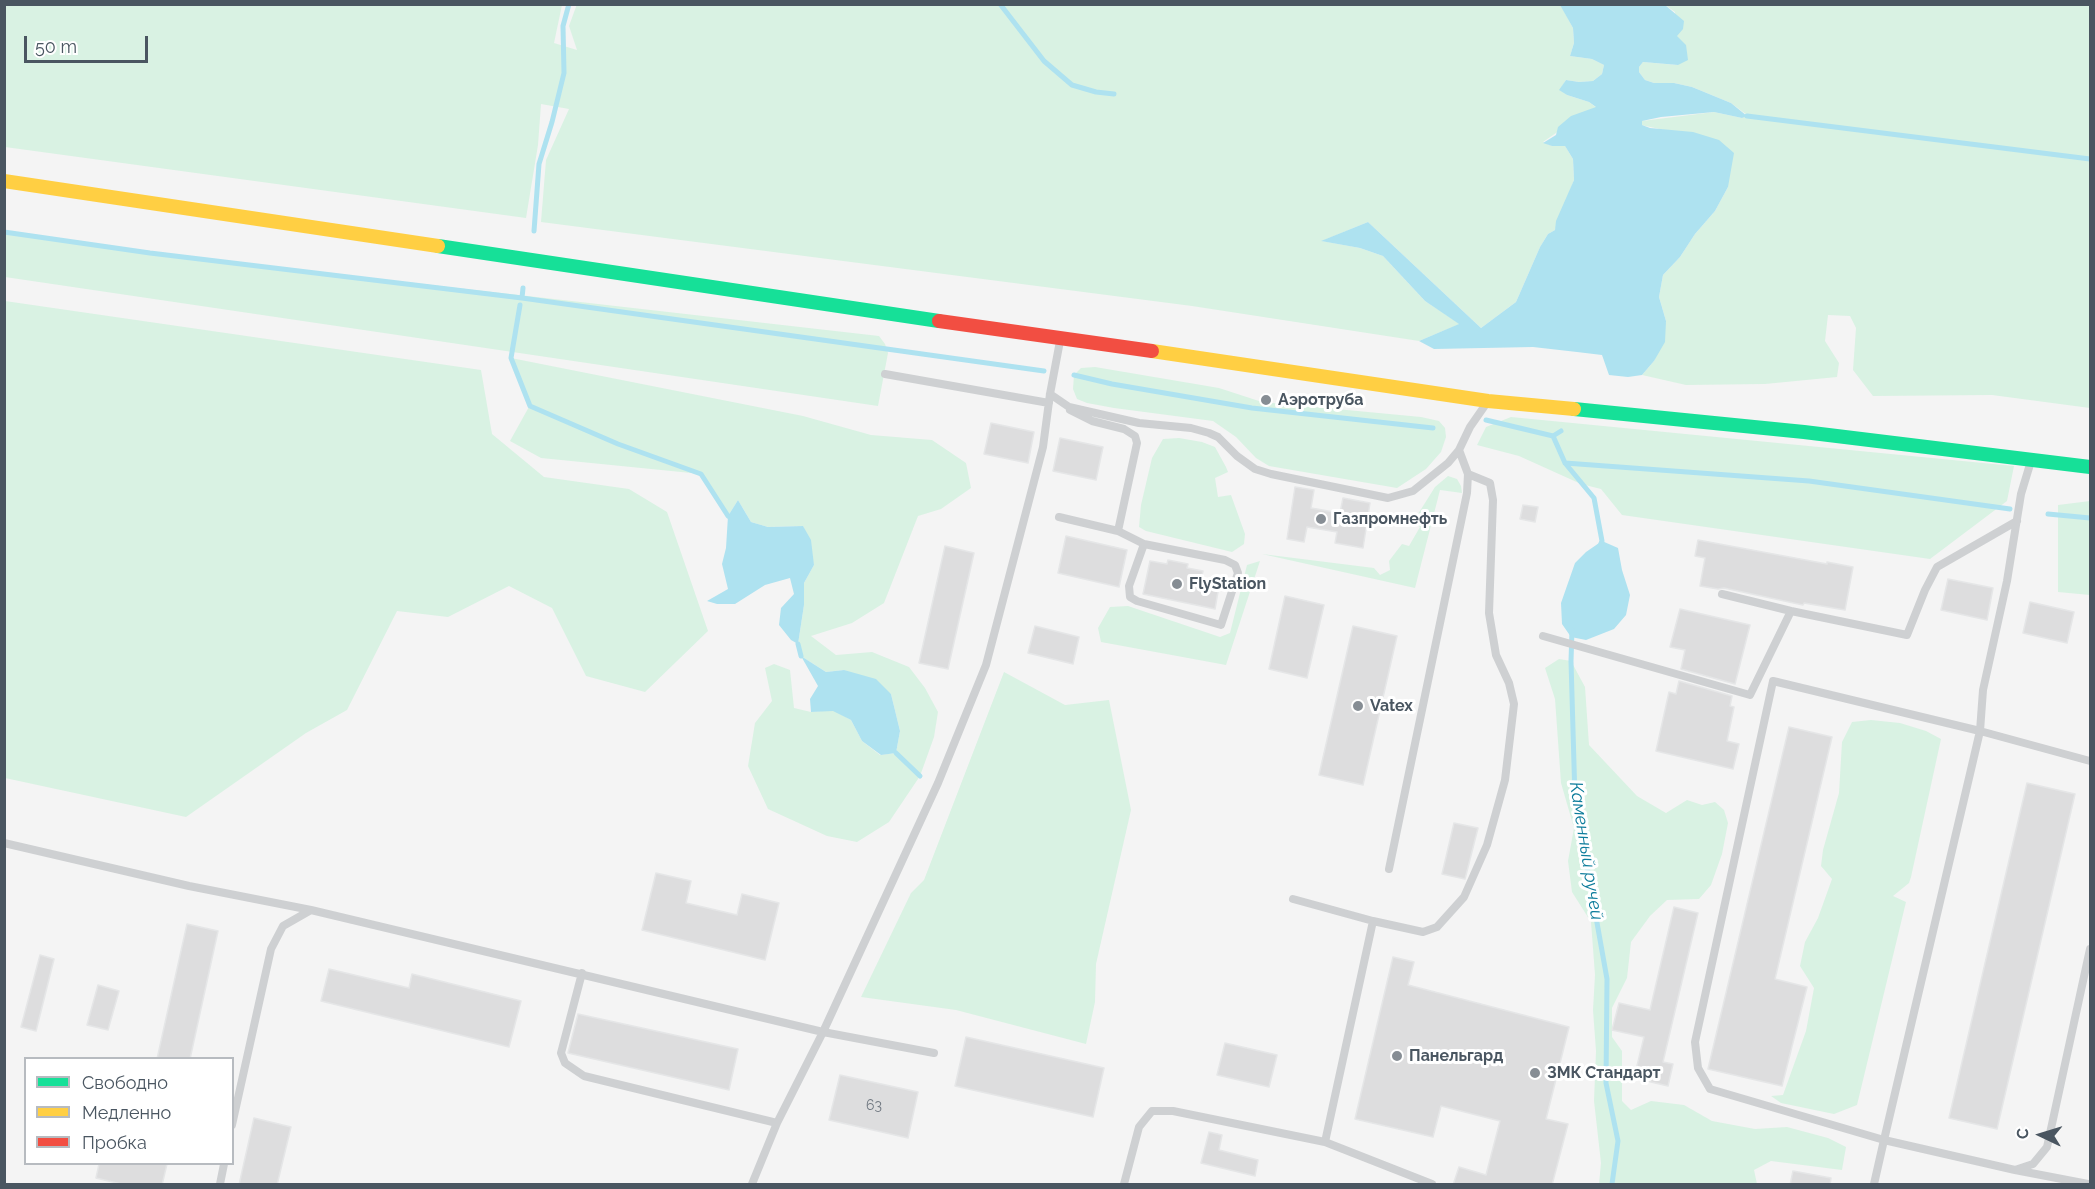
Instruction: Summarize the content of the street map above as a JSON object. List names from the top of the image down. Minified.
{"water":["Каменный ручей"],"places":["Аэротруба","Газпромнефть","FlyStation","Vatex","Панельгард","ЗМК Стандарт"],"house_numbers":["63"],"legend":["Свободно","Медленно","Пробка"],"scale_bar":"50 m","north":"left"}
